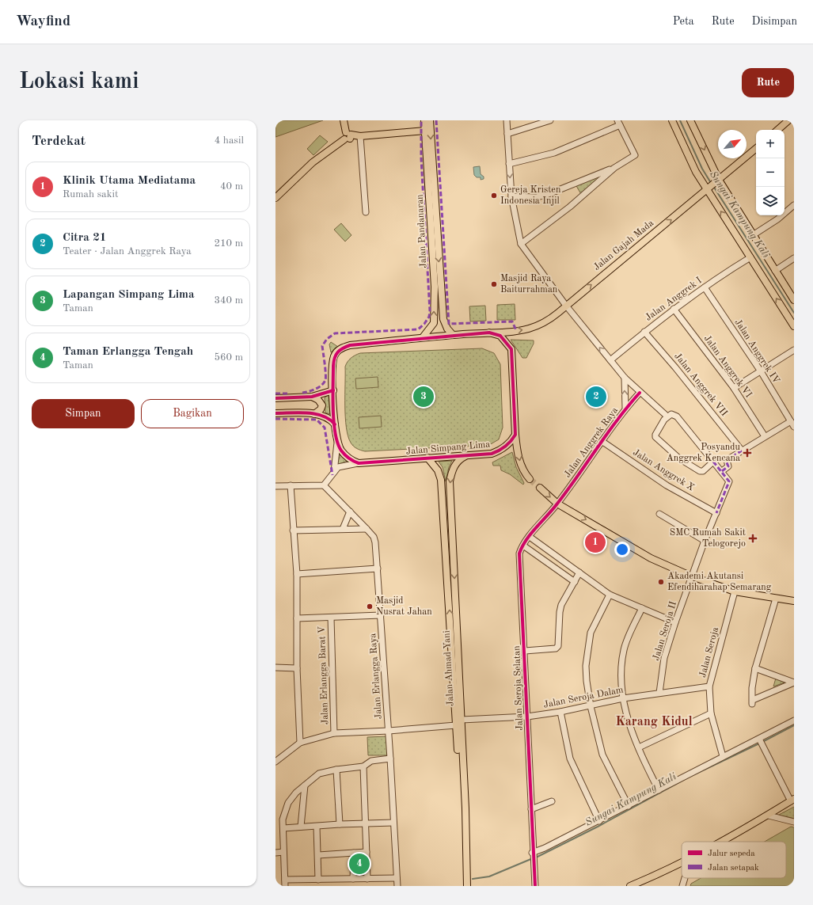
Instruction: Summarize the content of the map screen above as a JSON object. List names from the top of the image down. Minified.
{"streets":{"main road":["Jalan Pandanaran","Jalan Gajah Mada","Jalan Simpang Lima","Jalan Ahmad Yani"],"street":["Jalan Anggrek I","Jalan Anggrek IV","Jalan Anggrek VI","Jalan Anggrek VII","Jalan Anggrek Raya","Jalan Anggrek X","Jalan Seroja II","Jalan Seroja","Jalan Erlangga Barat V","Jalan Erlangga Raya","Jalan Seroja Selatan","Jalan Seroja Dalam"]},"crossings":[["Jalan Anggrek I","Jalan Anggrek IV"],["Jalan Anggrek I","Jalan Anggrek VI"],["Jalan Anggrek I","Jalan Anggrek VII"],["Jalan Anggrek Raya","Jalan Anggrek X"],["Jalan Anggrek Raya","Jalan Seroja Selatan"],["Jalan Simpang Lima","Jalan Ahmad Yani"],["Jalan Anggrek X","Jalan Seroja II"],["Jalan Seroja II","Jalan Seroja Dalam"],["Jalan Seroja","Jalan Seroja Dalam"],["Jalan Ahmad Yani","Jalan Seroja Dalam"],["Jalan Seroja Selatan","Jalan Seroja Dalam"]],"one_way":["Jalan Gajah Mada"],"districts":["Karang Kidul"],"water":["Sungai Kampung Kali"],"places":{"other":["Gereja Kristen Indonesia Injil","Masjid Raya Baiturrahman","Akademi Akutansi Efendiharahap Semarang","Masjid Nusrat Jahan"],"health":["Posyandu Anggrek Kencana","SMC Rumah Sakit Telogorejo"]},"legend":["Jalur sepeda","Jalan setapak"],"north":"top right","page":{"header":"Wayfind","nav":["Peta","Rute","Disimpan"],"buttons":["Rute",["Simpan","Bagikan"]],"title":"Lokasi kami","heading":["Terdekat","4 hasil"],"map_buttons":["+","−"],"list":[{"mark":"1","name":"Klinik Utama Mediatama","note":"Rumah sakit","value":"40 m"},{"mark":"2","name":"Citra 21","note":"Teater · Jalan Anggrek Raya","value":"210 m"},{"mark":"3","name":"Lapangan Simpang Lima","note":"Taman","value":"340 m"},{"mark":"4","name":"Taman Erlangga Tengah","note":"Taman","value":"560 m"}],"pins":["2","3","1","4"]}}
